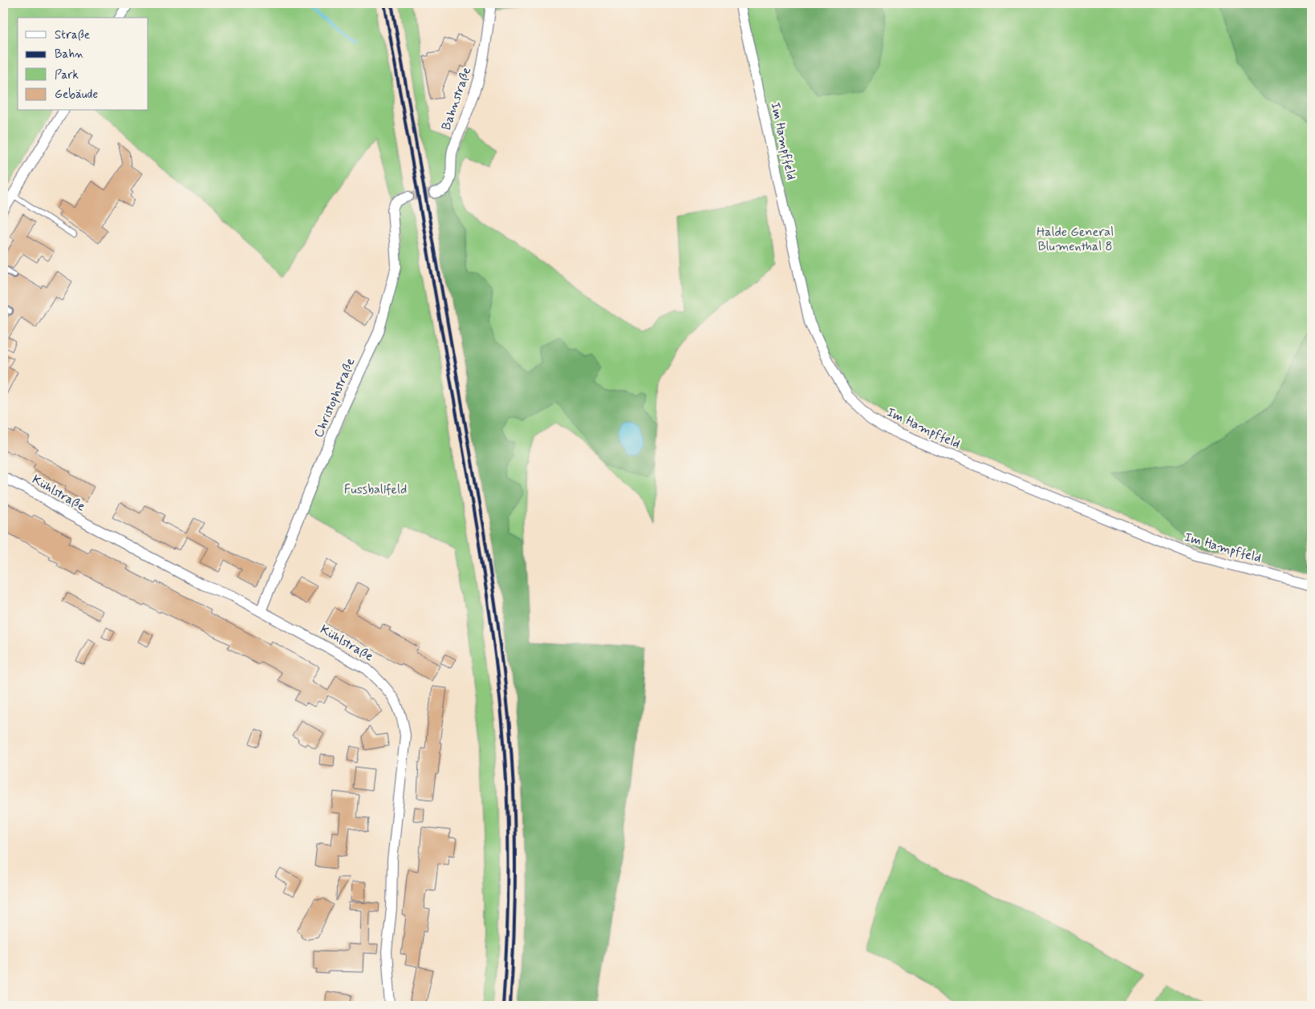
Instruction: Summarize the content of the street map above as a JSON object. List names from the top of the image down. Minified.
{"streets":{"street":["Bahnstraße","Im Hampffeld","Christophstraße","Kühlstraße"]},"crossings":[["Christophstraße","Kühlstraße"]],"parks":["Halde General Blumenthal 8","Fussballfeld"],"legend":["Straße","Bahn","Park","Gebäude"]}
